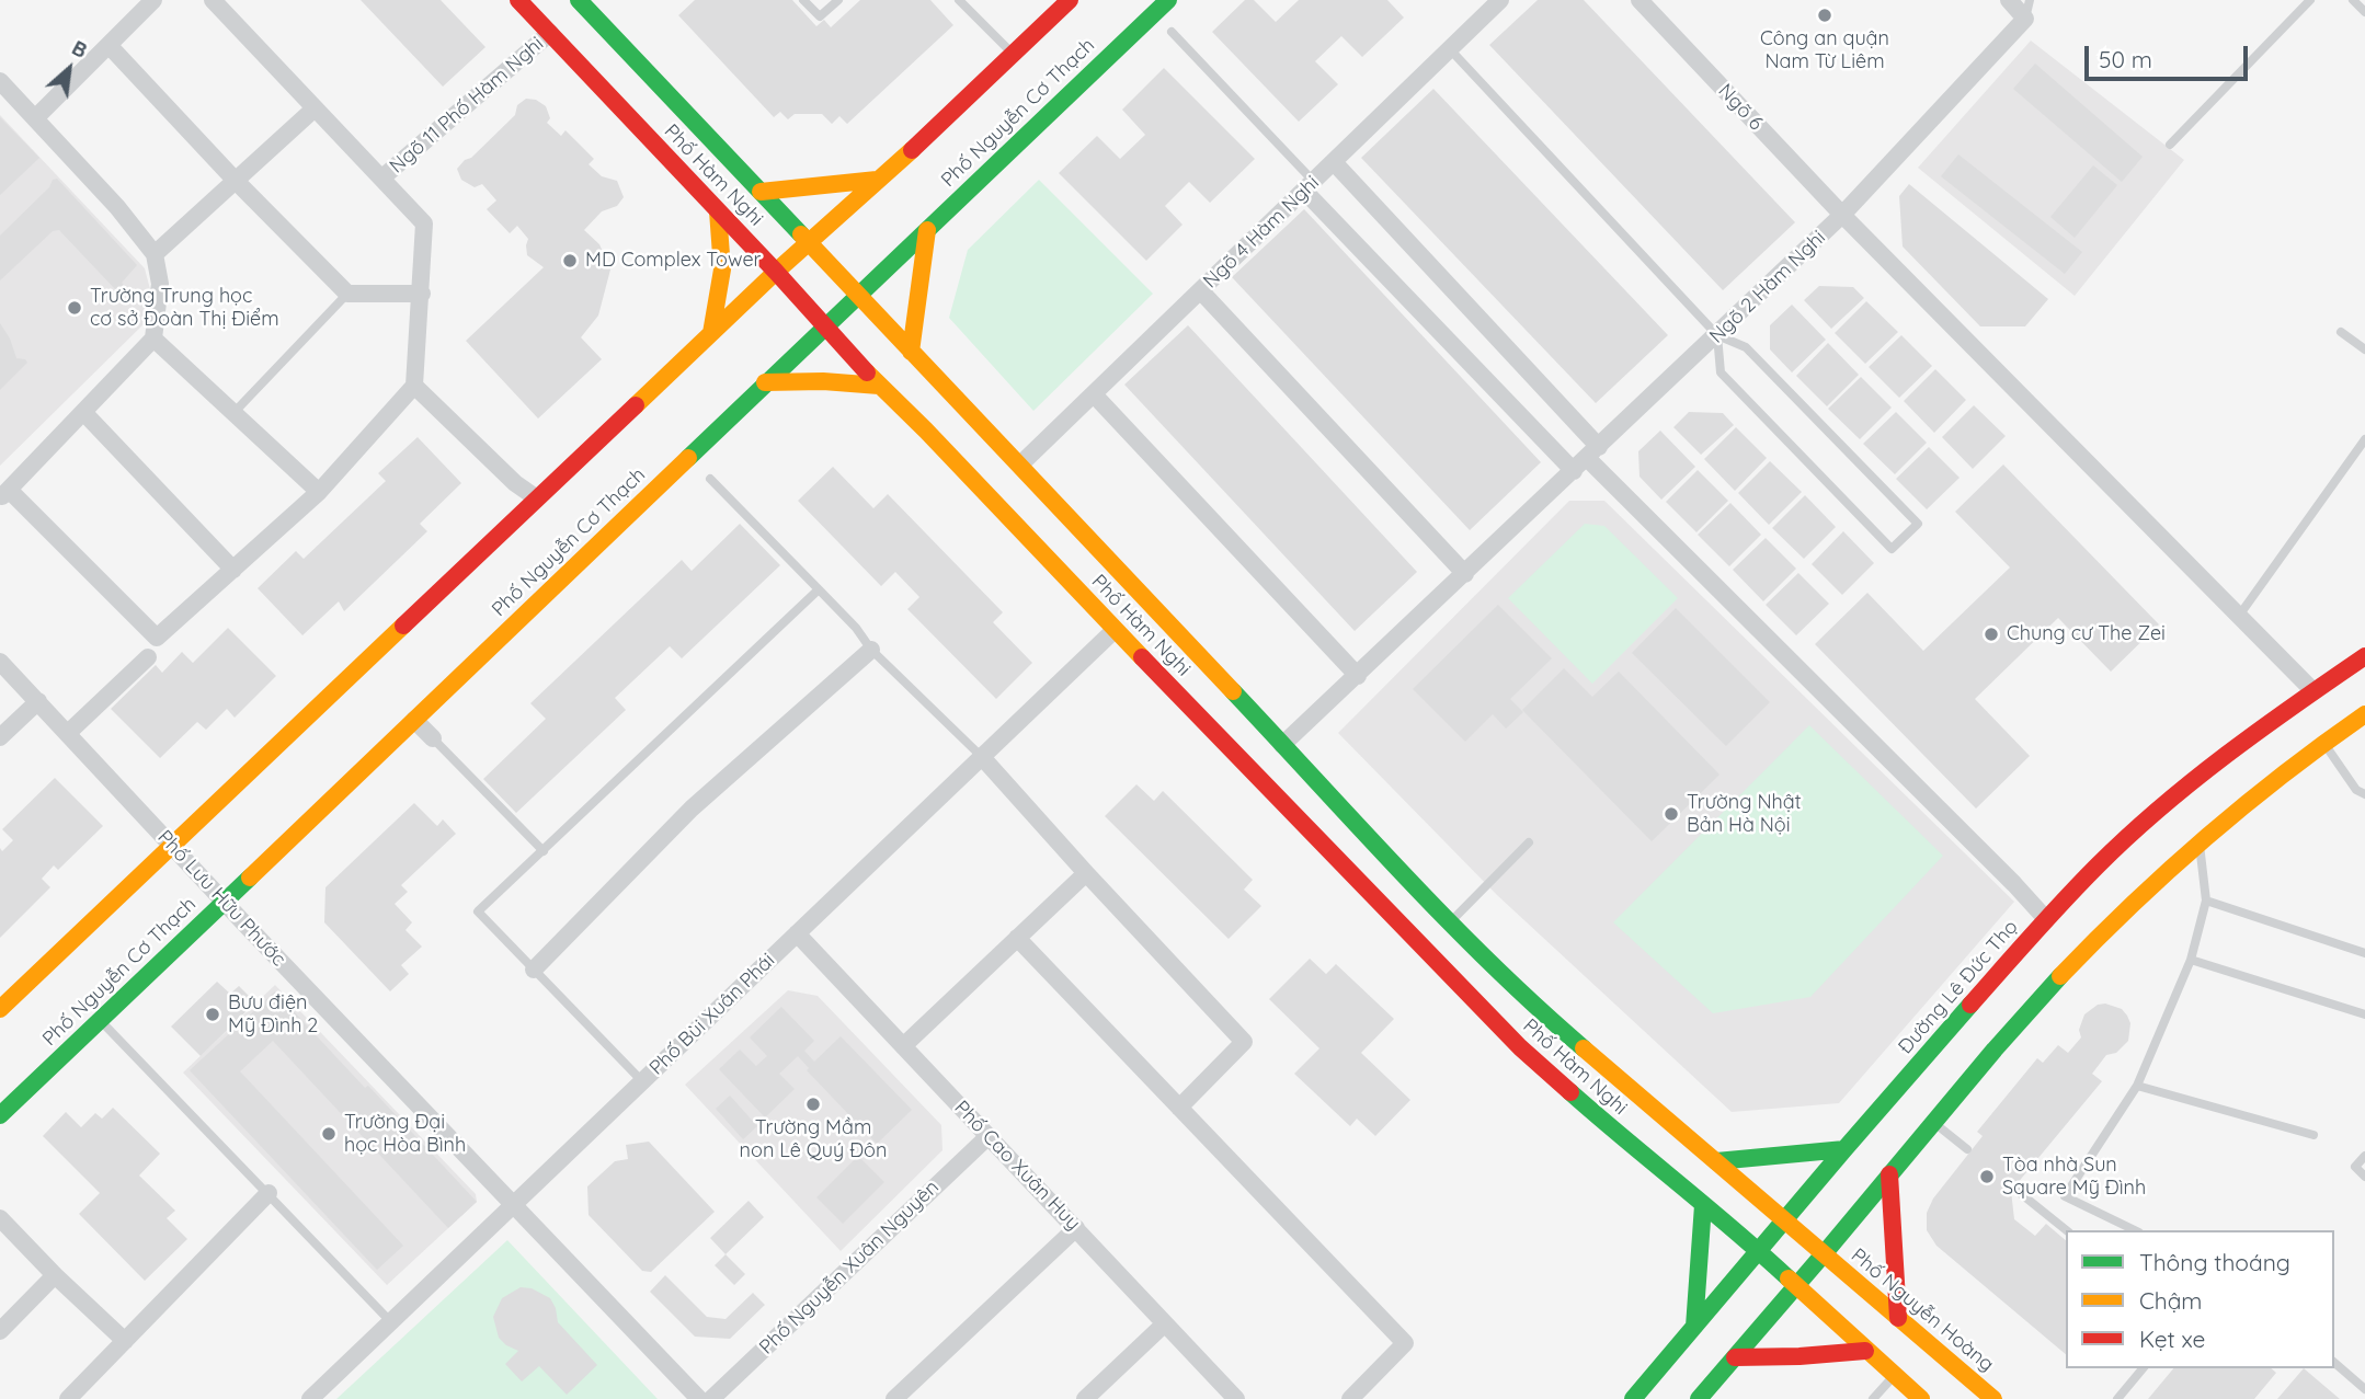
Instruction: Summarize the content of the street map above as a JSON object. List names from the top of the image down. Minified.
{"streets":{"main road":["Phố Nguyễn Cơ Thạch","Phố Hàm Nghi","Đường Lê Đức Thọ","Phố Nguyễn Hoàng"],"street":["Ngõ 11 Phố Hàm Nghi","Ngõ 6","Ngõ 4 Hàm Nghi","Ngõ 2 Hàm Nghi","Phố Lưu Hữu Phước","Phố Bùi Xuân Phái","Phố Cao Xuân Huy","Phố Nguyễn Xuân Nguyên"]},"crossings":[["Ngõ 11 Phố Hàm Nghi","Phố Hàm Nghi"],["Ngõ 6","Ngõ 2 Hàm Nghi"],["Phố Nguyễn Cơ Thạch","Phố Hàm Nghi"],["Phố Nguyễn Cơ Thạch","Phố Lưu Hữu Phước"],["Phố Hàm Nghi","Ngõ 4 Hàm Nghi"],["Phố Hàm Nghi","Ngõ 2 Hàm Nghi"],["Phố Hàm Nghi","Đường Lê Đức Thọ"],["Phố Hàm Nghi","Phố Bùi Xuân Phái"],["Phố Hàm Nghi","Phố Nguyễn Hoàng"],["Ngõ 2 Hàm Nghi","Đường Lê Đức Thọ"],["Phố Lưu Hữu Phước","Phố Bùi Xuân Phái"],["Đường Lê Đức Thọ","Phố Nguyễn Hoàng"],["Phố Bùi Xuân Phái","Phố Cao Xuân Huy"],["Phố Cao Xuân Huy","Phố Nguyễn Xuân Nguyên"]],"places":["Công an quận Nam Từ Liêm","MD Complex Tower","Trường Trung học cơ sở Đoàn Thị Điểm","Chung cư The Zei","Trường Nhật Bản Hà Nội","Bưu điện Mỹ Đình 2","Trường Mầm non Lê Quý Đôn","Trường Đại học Hòa Bình","Tòa nhà Sun Square Mỹ Đình"],"legend":["Thông thoáng","Chậm","Kẹt xe"],"scale_bar":"50 m","north":"top right"}
